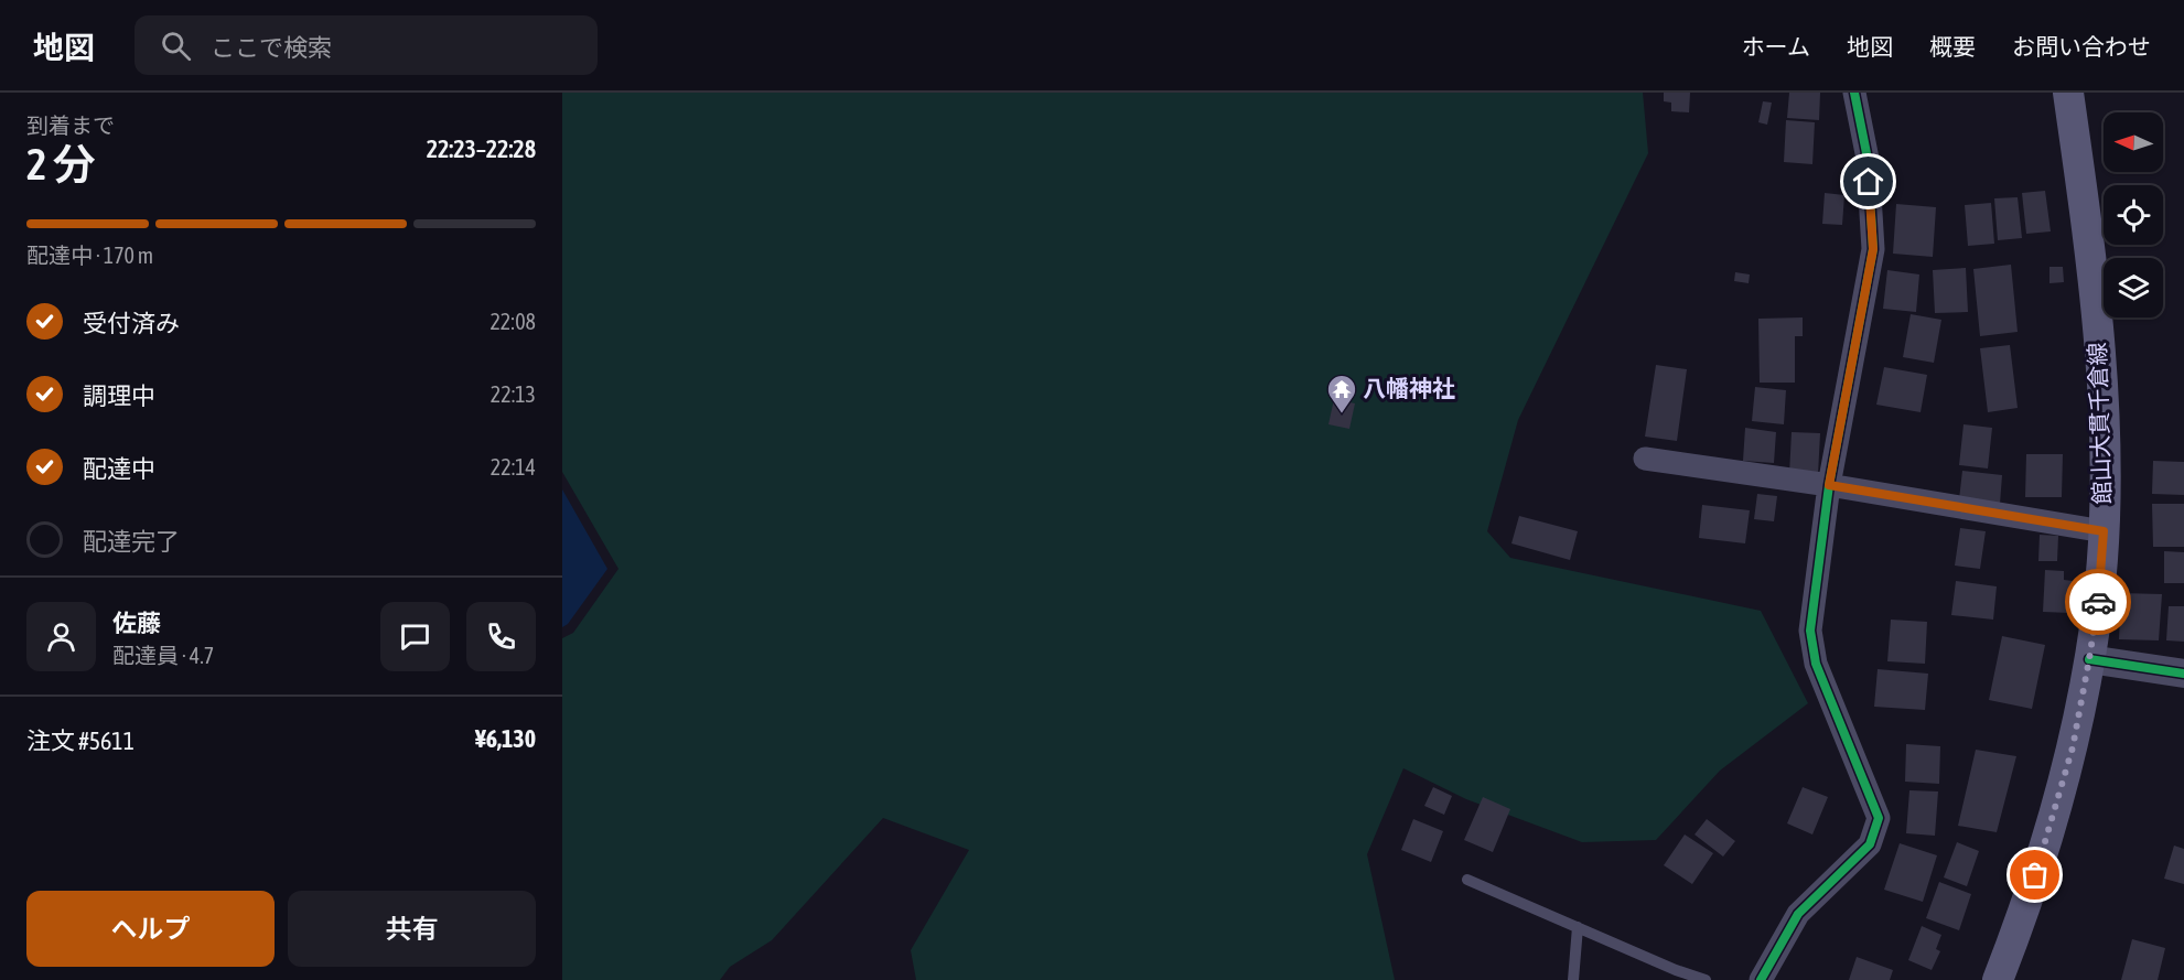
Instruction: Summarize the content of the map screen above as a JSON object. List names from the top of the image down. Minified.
{"streets":{"main road":["館山大貫千倉線"]},"places":{"temple":["八幡神社"]},"north":"left","page":{"header":"地図","search":"ここで検索","nav":["ホーム","地図","概要","お問い合わせ"],"heading":["2 分","到着まで","22:23–22:28"],"panel":["佐藤","配達員 · 4.7","注文 #5611","¥6,130"],"bar":"配達中 · 170 m","list":[["受付済み","22:08"],["調理中","22:13"],["配達中","22:14"],"配達完了"],"buttons":["ヘルプ","共有"]}}
